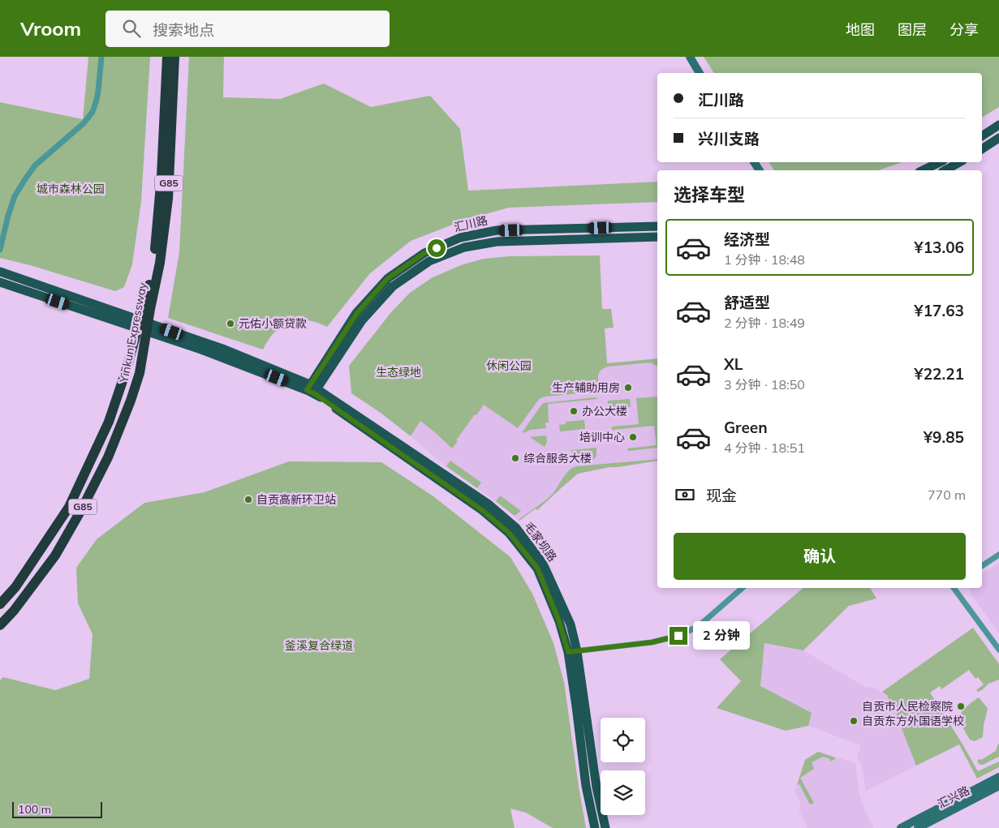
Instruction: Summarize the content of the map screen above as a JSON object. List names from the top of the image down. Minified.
{"streets":{"highway":["G85","Yinkun Expressway"],"main road":["汇川路","毛家坝路","汇兴路"]},"crossings":[["汇川路","毛家坝路"]],"parks":["城市森林公园","休闲公园","生态绿地","釜溪复合绿道"],"places":["元佑小额贷款","生产辅助用房","办公大楼","培训中心","综合服务大楼","自贡高新环卫站","自贡市人民检察院","自贡东方外国语学校"],"scale_bar":"100 m","page":{"header":"Vroom","search":"搜索地点","nav":["地图","图层","分享"],"banner":["汇川路","兴川支路"],"heading":"选择车型","list":[{"name":"经济型","note":"1 分钟 · 18:48","value":"¥13.06"},{"name":"舒适型","note":"2 分钟 · 18:49","value":"¥17.63"},{"name":"XL","note":"3 分钟 · 18:50","value":"¥22.21"},{"name":"Green","note":"4 分钟 · 18:51","value":"¥9.85"}],"pay":["现金","770 m"],"buttons":"确认","bubble":"2 分钟","scale":"100 m"}}
